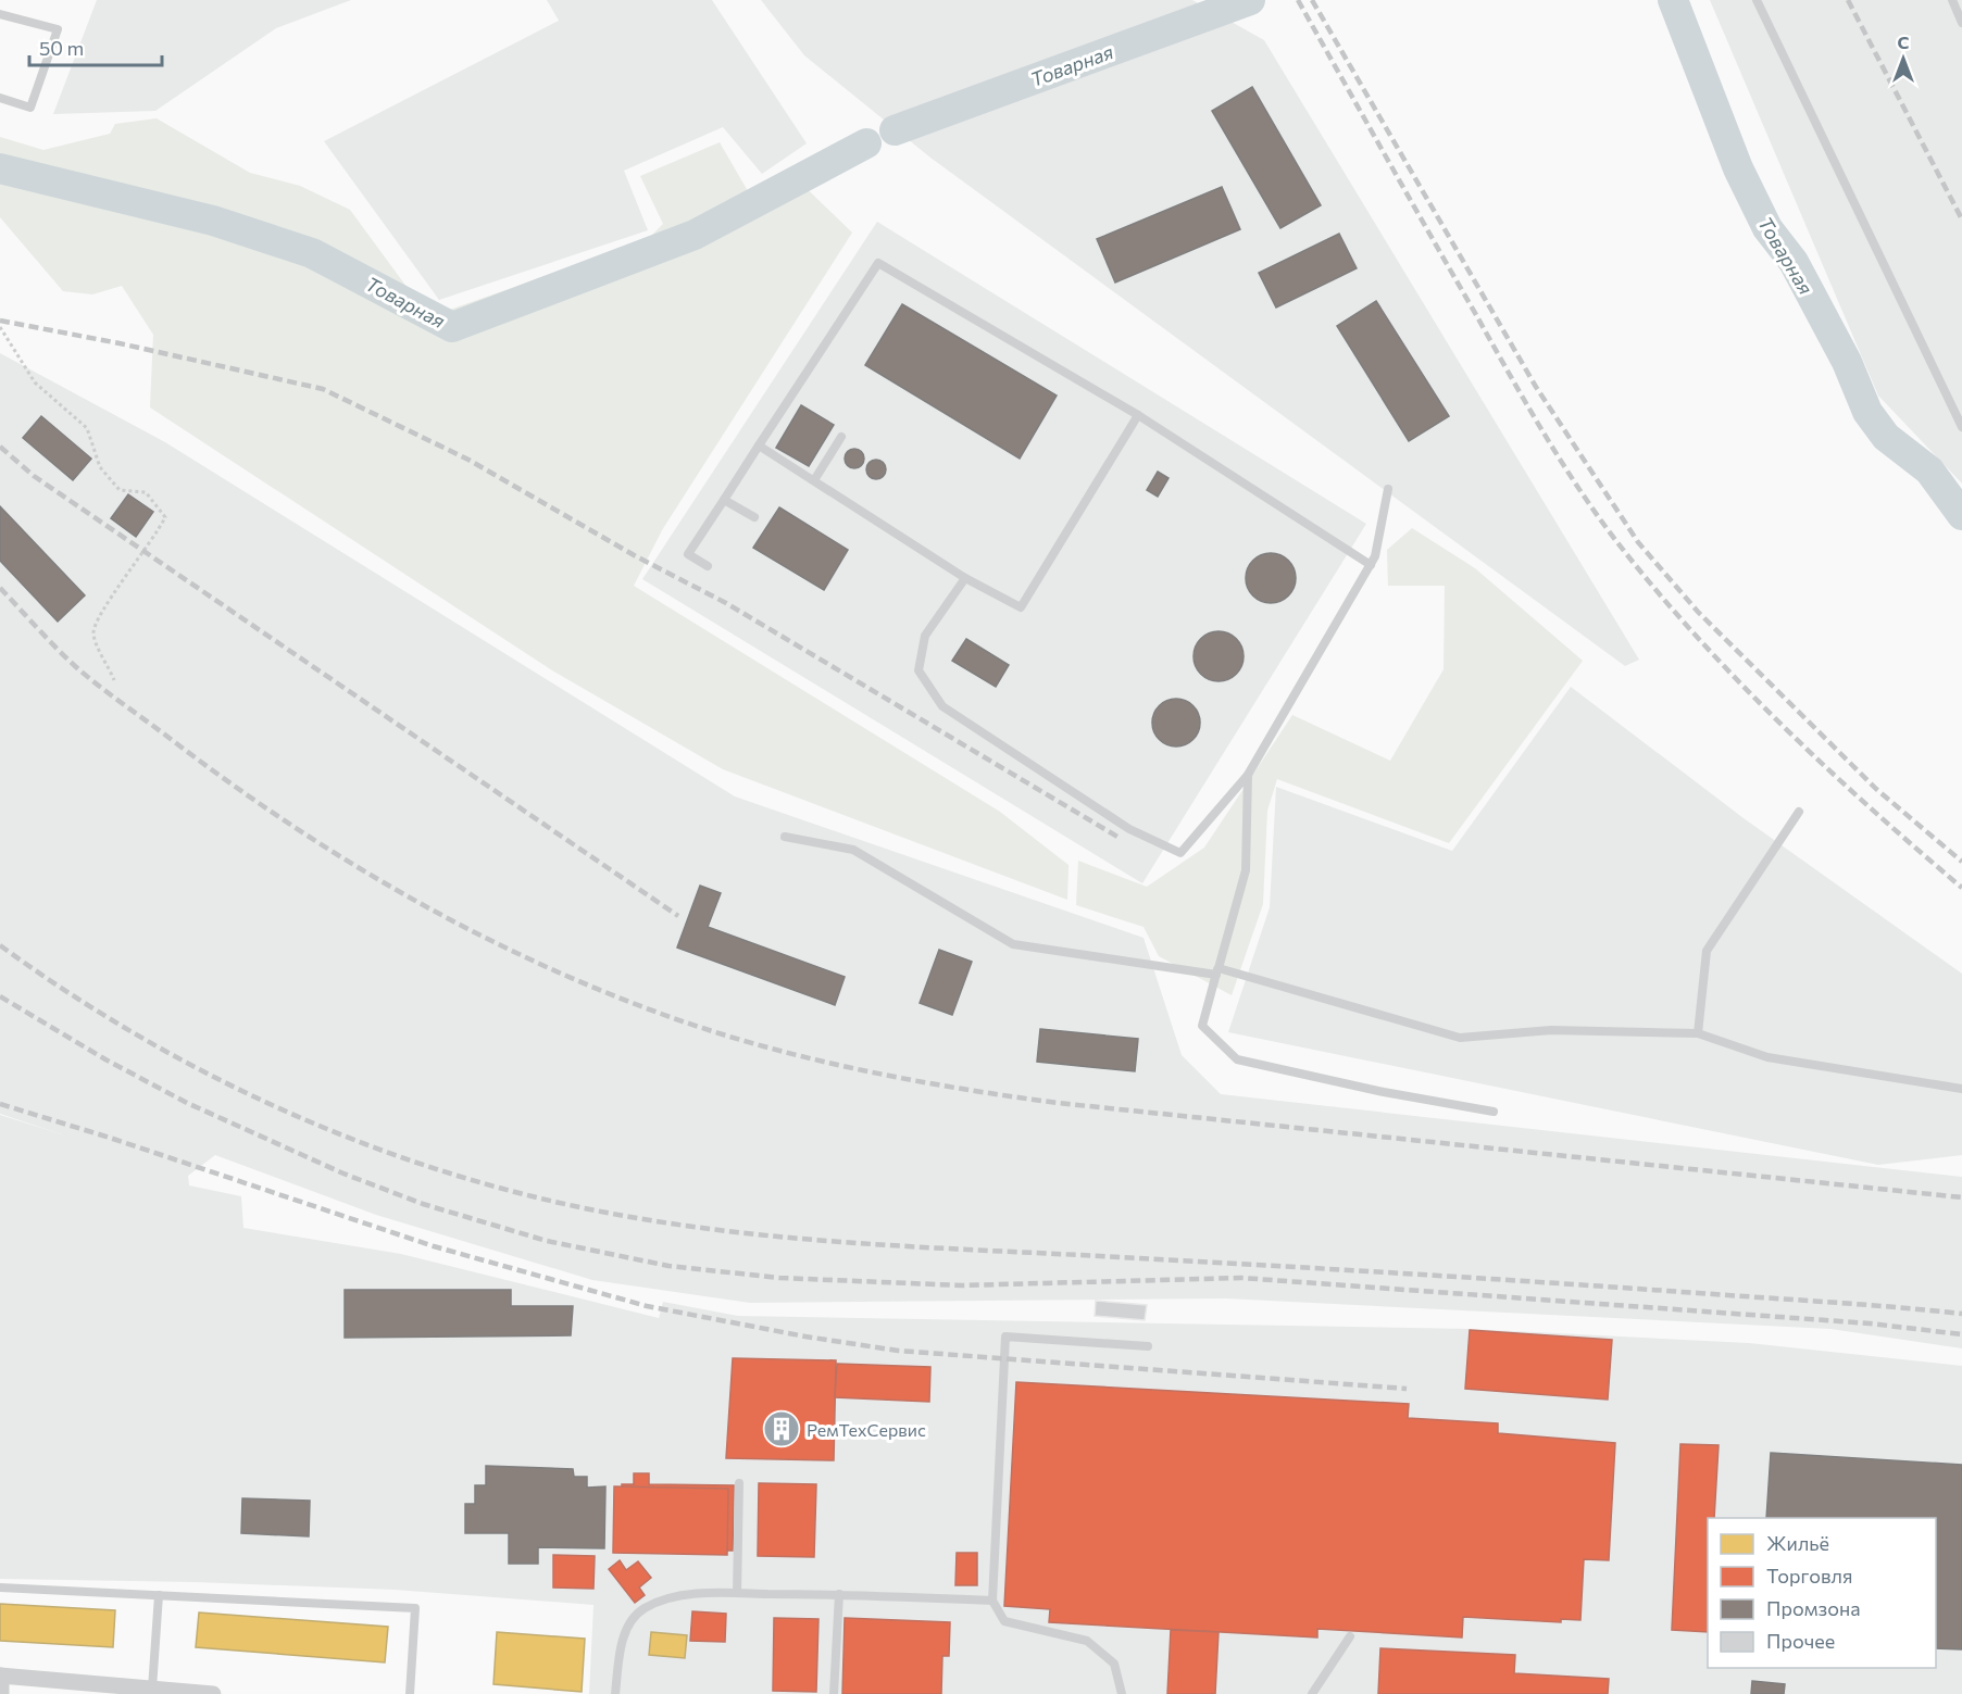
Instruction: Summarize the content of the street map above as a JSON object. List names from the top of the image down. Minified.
{"water":["Товарная"],"places":{"building":["РемТехСервис"]},"legend":["Жильё","Торговля","Промзона","Прочее"],"scale_bar":"50 m","north":"top"}
